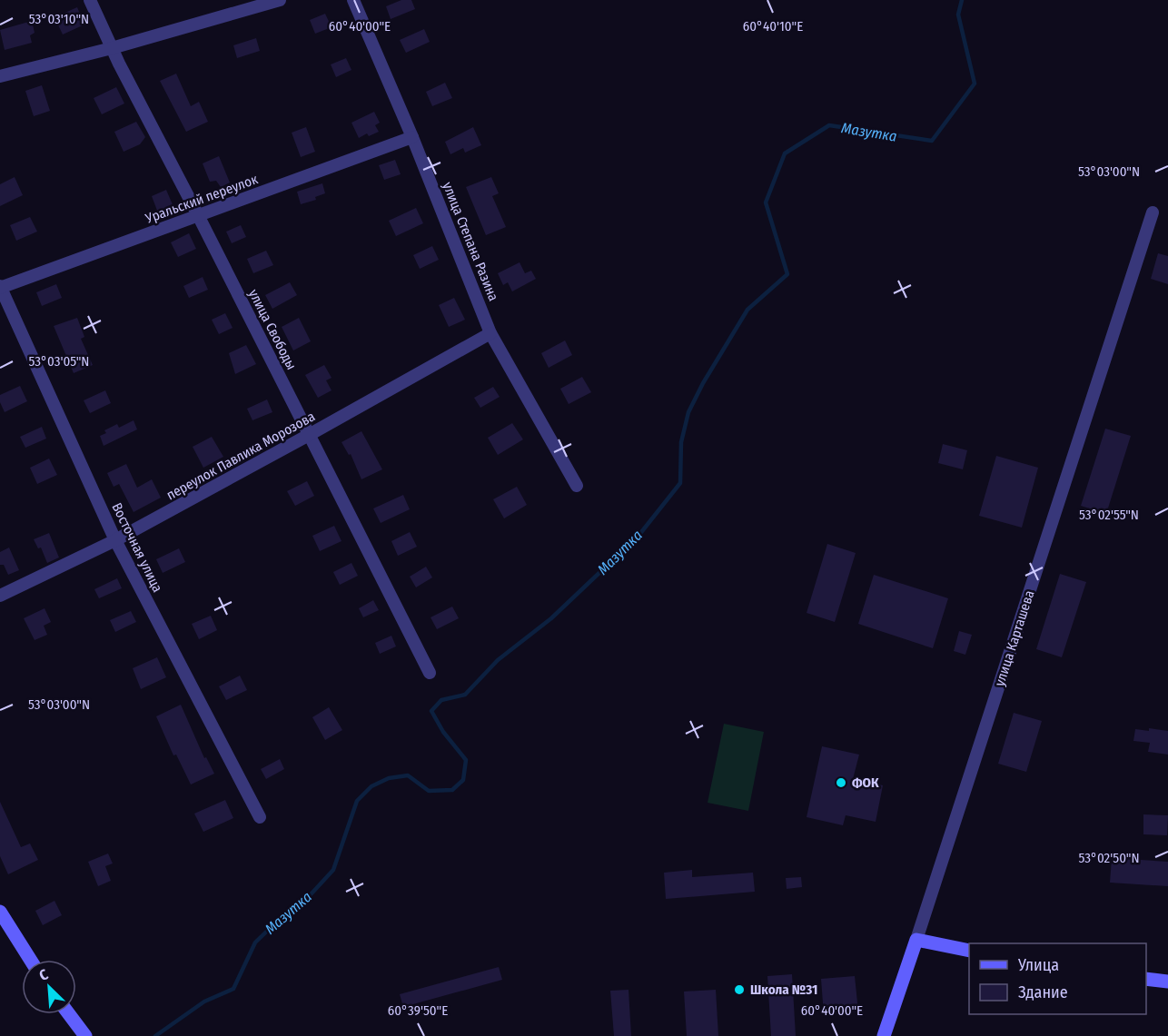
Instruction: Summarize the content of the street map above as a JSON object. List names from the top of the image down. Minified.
{"streets":{"street":["Уральский переулок","улица Степана Разина","улица Свободы","переулок Павлика Морозова","Восточная улица","улица Карташева"]},"crossings":[["Уральский переулок","улица Степана Разина"],["Уральский переулок","улица Свободы"],["Уральский переулок","Восточная улица"],["улица Степана Разина","переулок Павлика Морозова"],["улица Свободы","переулок Павлика Морозова"],["переулок Павлика Морозова","Восточная улица"]],"water":["Мазутка"],"places":["ФОК","Школа №31"],"legend":["Улица","Здание"],"north":"top left","coordinates":["53°03'10\"N","60°40'00\"E","60°40'10\"E","53°03'00\"N","53°03'05\"N","53°02'55\"N","53°02'50\"N","60°39'50\"E"]}
